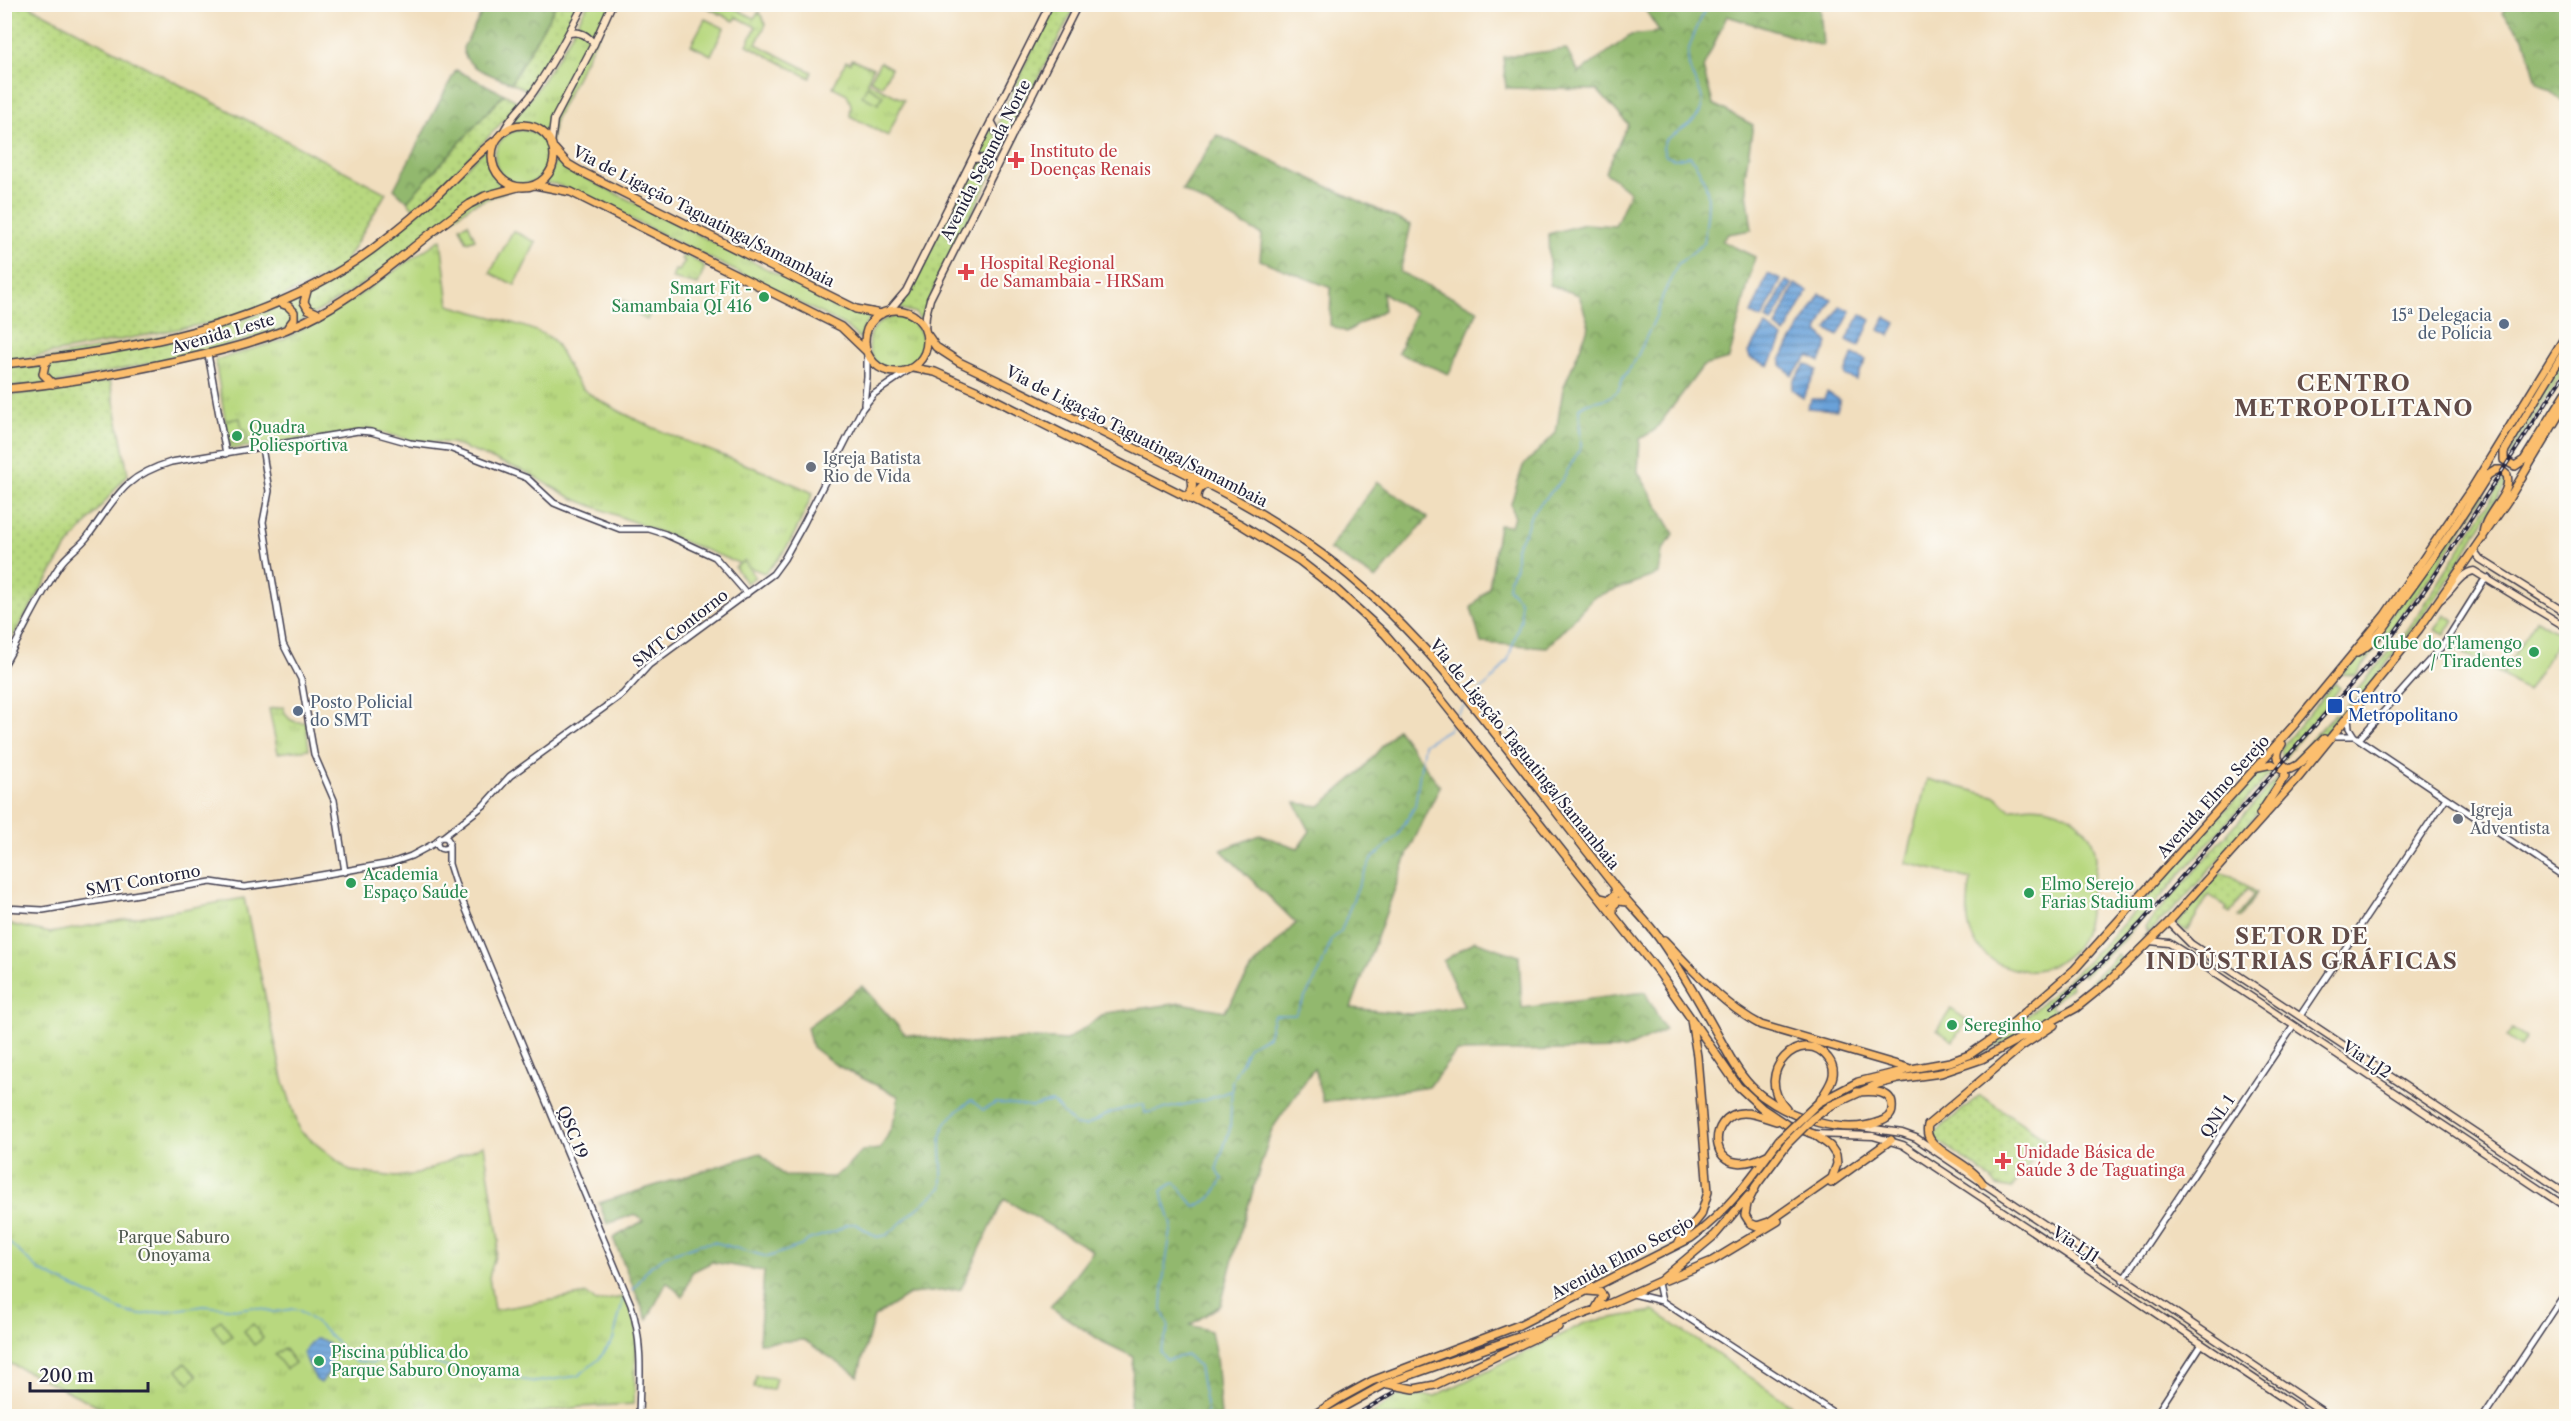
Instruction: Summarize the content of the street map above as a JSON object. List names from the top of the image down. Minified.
{"streets":{"main road":["Avenida Segunda Norte","Via de Ligação Taguatinga/Samambaia","Avenida Leste","Avenida Elmo Serejo","Via LJ2","Via LJ1"],"street":["SMT Contorno","QNL 1","QSC 19"]},"crossings":[["Avenida Segunda Norte","Via de Ligação Taguatinga/Samambaia"],["Avenida Segunda Norte","SMT Contorno"],["Via de Ligação Taguatinga/Samambaia","Avenida Leste"],["Via de Ligação Taguatinga/Samambaia","SMT Contorno"],["Via de Ligação Taguatinga/Samambaia","Via LJ1"],["SMT Contorno","QSC 19"],["Avenida Elmo Serejo","Via LJ2"],["Via LJ2","QNL 1"],["QNL 1","Via LJ1"]],"districts":["CENTRO METROPOLITANO","SETOR DE INDÚSTRIAS GRÁFICAS"],"parks":["Parque Saburo Onoyama"],"places":{"health":["Instituto de Doenças Renais","Hospital Regional de Samambaia - HRSam","Unidade Básica de Saúde 3 de Taguatinga"],"other":["Smart Fit - Samambaia QI 416","15ª Delegacia de Polícia","Quadra Poliesportiva","Igreja Batista Rio de Vida","Clube do Flamengo / Tiradentes","Posto Policial do SMT","Igreja Adventista","Academia Espaço Saúde","Elmo Serejo Farias Stadium","Sereginho","Piscina pública do Parque Saburo Onoyama"],"transit":["Centro Metropolitano"]},"scale_bar":"200 m"}
